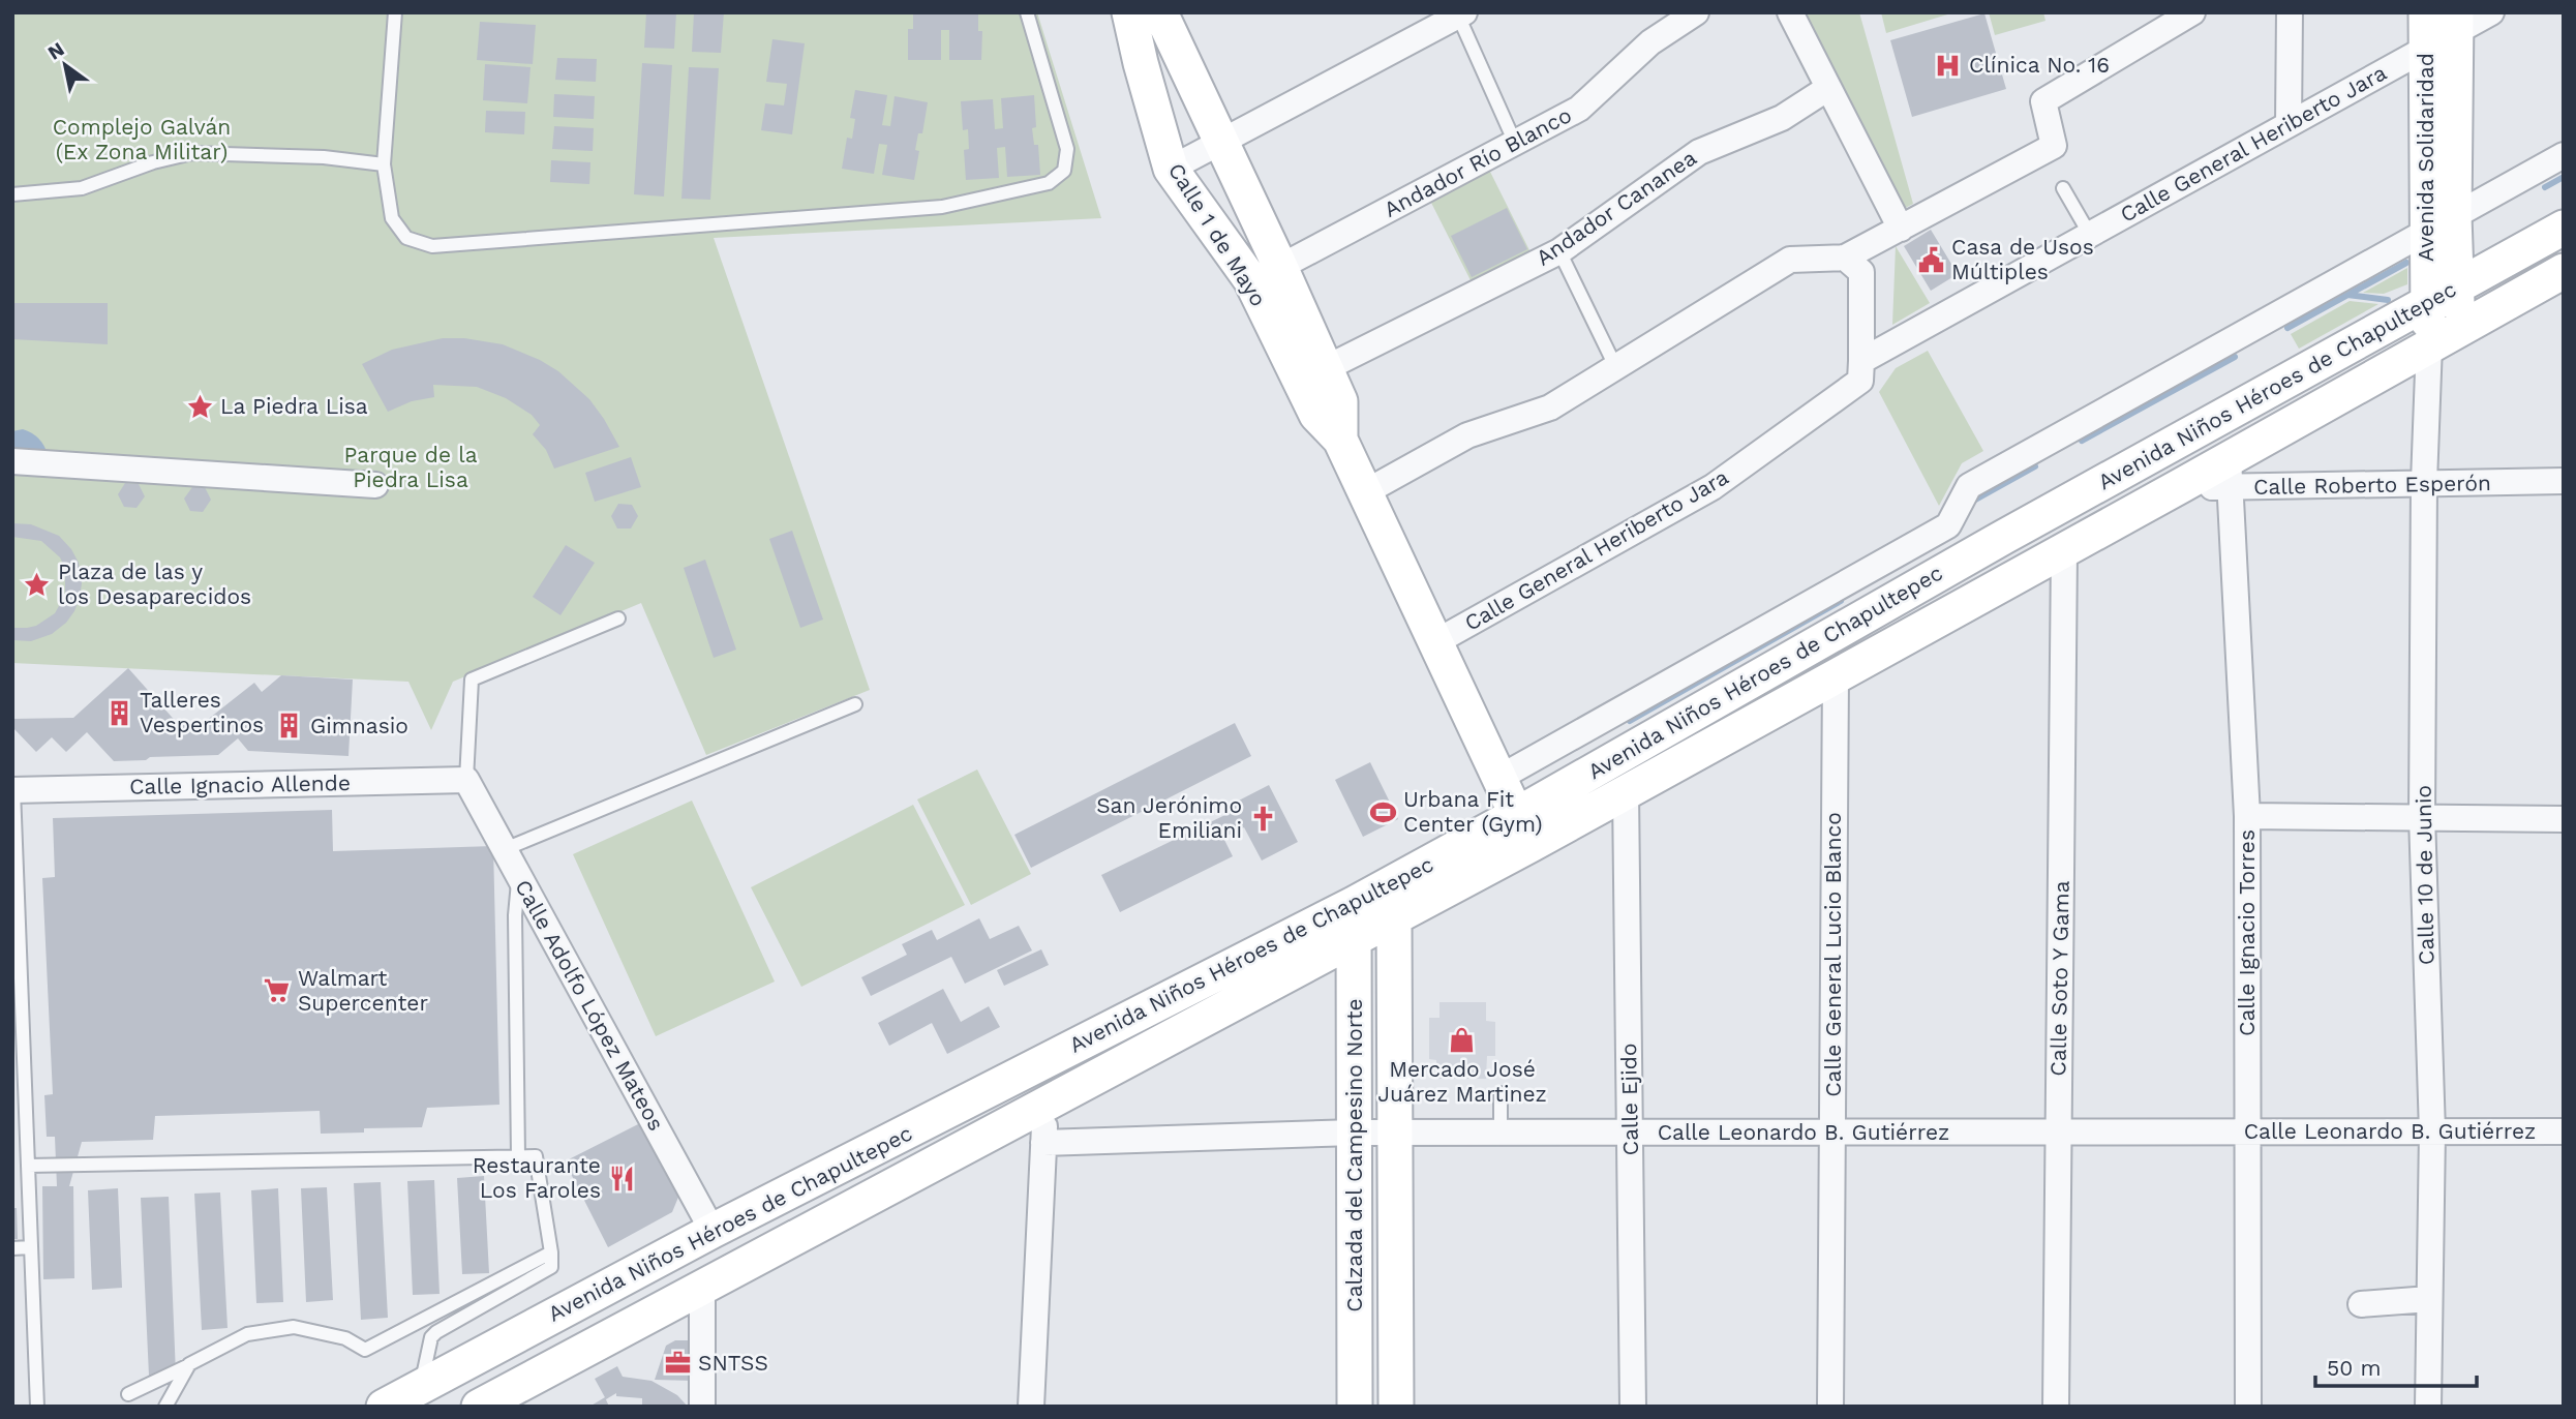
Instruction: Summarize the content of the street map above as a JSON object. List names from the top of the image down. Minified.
{"streets":{"main road":["Avenida Solidaridad","Calle 1 de Mayo","Avenida Niños Héroes de Chapultepec","Calzada del Campesino Norte"],"street":["Calle General Heriberto Jara","Andador Río Blanco","Andador Cananea","Calle Roberto Esperón","Calle Ignacio Allende","Calle 10 de Junio","Calle Ignacio Torres","Calle General Lucio Blanco","Calle Soto Y Gama","Calle Adolfo López Mateos","Calle Ejido","Calle Leonardo B. Gutiérrez"]},"crossings":[["Calle General Heriberto Jara","Avenida Solidaridad"],["Calle General Heriberto Jara","Calle 1 de Mayo"],["Avenida Solidaridad","Avenida Niños Héroes de Chapultepec"],["Avenida Solidaridad","Calle 10 de Junio"],["Andador Río Blanco","Calle 1 de Mayo"],["Andador Cananea","Calle 1 de Mayo"],["Calle 1 de Mayo","Avenida Niños Héroes de Chapultepec"],["Avenida Niños Héroes de Chapultepec","Calle Roberto Esperón"],["Avenida Niños Héroes de Chapultepec","Calle 10 de Junio"],["Avenida Niños Héroes de Chapultepec","Calle Ignacio Torres"],["Avenida Niños Héroes de Chapultepec","Calle General Lucio Blanco"],["Avenida Niños Héroes de Chapultepec","Calle Soto Y Gama"],["Avenida Niños Héroes de Chapultepec","Calle Adolfo López Mateos"],["Avenida Niños Héroes de Chapultepec","Calle Ejido"],["Avenida Niños Héroes de Chapultepec","Calzada del Campesino Norte"],["Calle Roberto Esperón","Calle 10 de Junio"],["Calle Roberto Esperón","Calle Ignacio Torres"],["Calle Ignacio Allende","Calle Adolfo López Mateos"],["Calle 10 de Junio","Calle Leonardo B. Gutiérrez"],["Calle Ignacio Torres","Calle Leonardo B. Gutiérrez"],["Calle General Lucio Blanco","Calle Leonardo B. Gutiérrez"],["Calle Soto Y Gama","Calle Leonardo B. Gutiérrez"],["Calle Ejido","Calle Leonardo B. Gutiérrez"],["Calle Leonardo B. Gutiérrez","Calzada del Campesino Norte"]],"parks":["Complejo Galván (Ex Zona Militar)","Parque de la Piedra Lisa"],"places":{"hospital":["Clínica No. 16"],"public building":["Casa de Usos Múltiples"],"place":["La Piedra Lisa","Plaza de las y los Desaparecidos"],"building":["Talleres Vespertinos","Gimnasio"],"sports":["Urbana Fit Center (Gym)"],"church":["San Jerónimo Emiliani"],"supermarket":["Walmart Supercenter"],"shop":["Mercado José Juárez Martinez"],"restaurant":["Restaurante Los Faroles"],"office":["SNTSS"]},"scale_bar":"50 m","north":"top left"}
